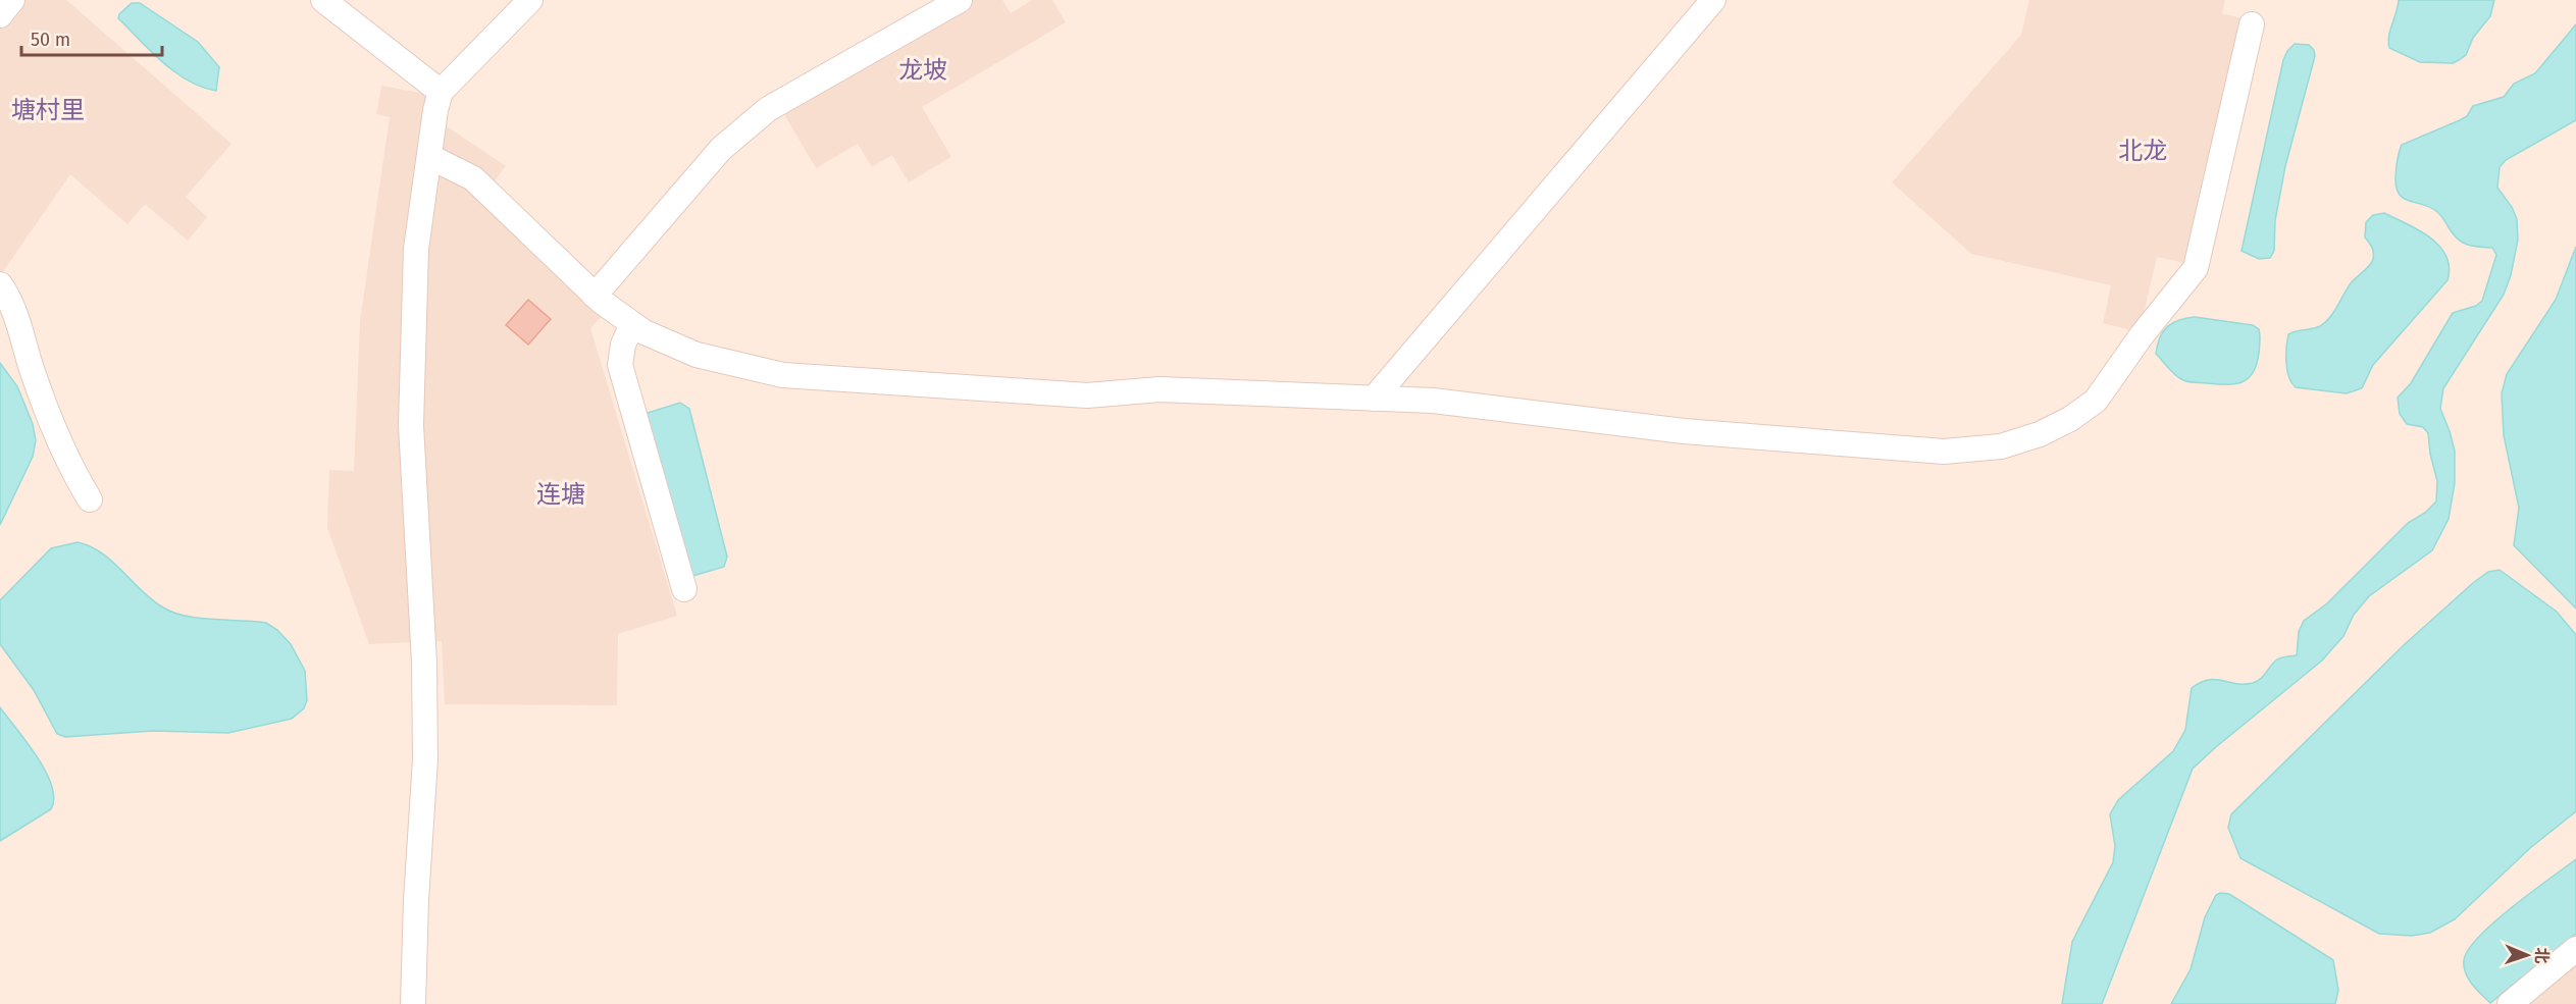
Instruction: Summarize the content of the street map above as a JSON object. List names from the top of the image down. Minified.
{"districts":["龙坡","塘村里","北龙","连塘"],"scale_bar":"50 m","north":"right"}
